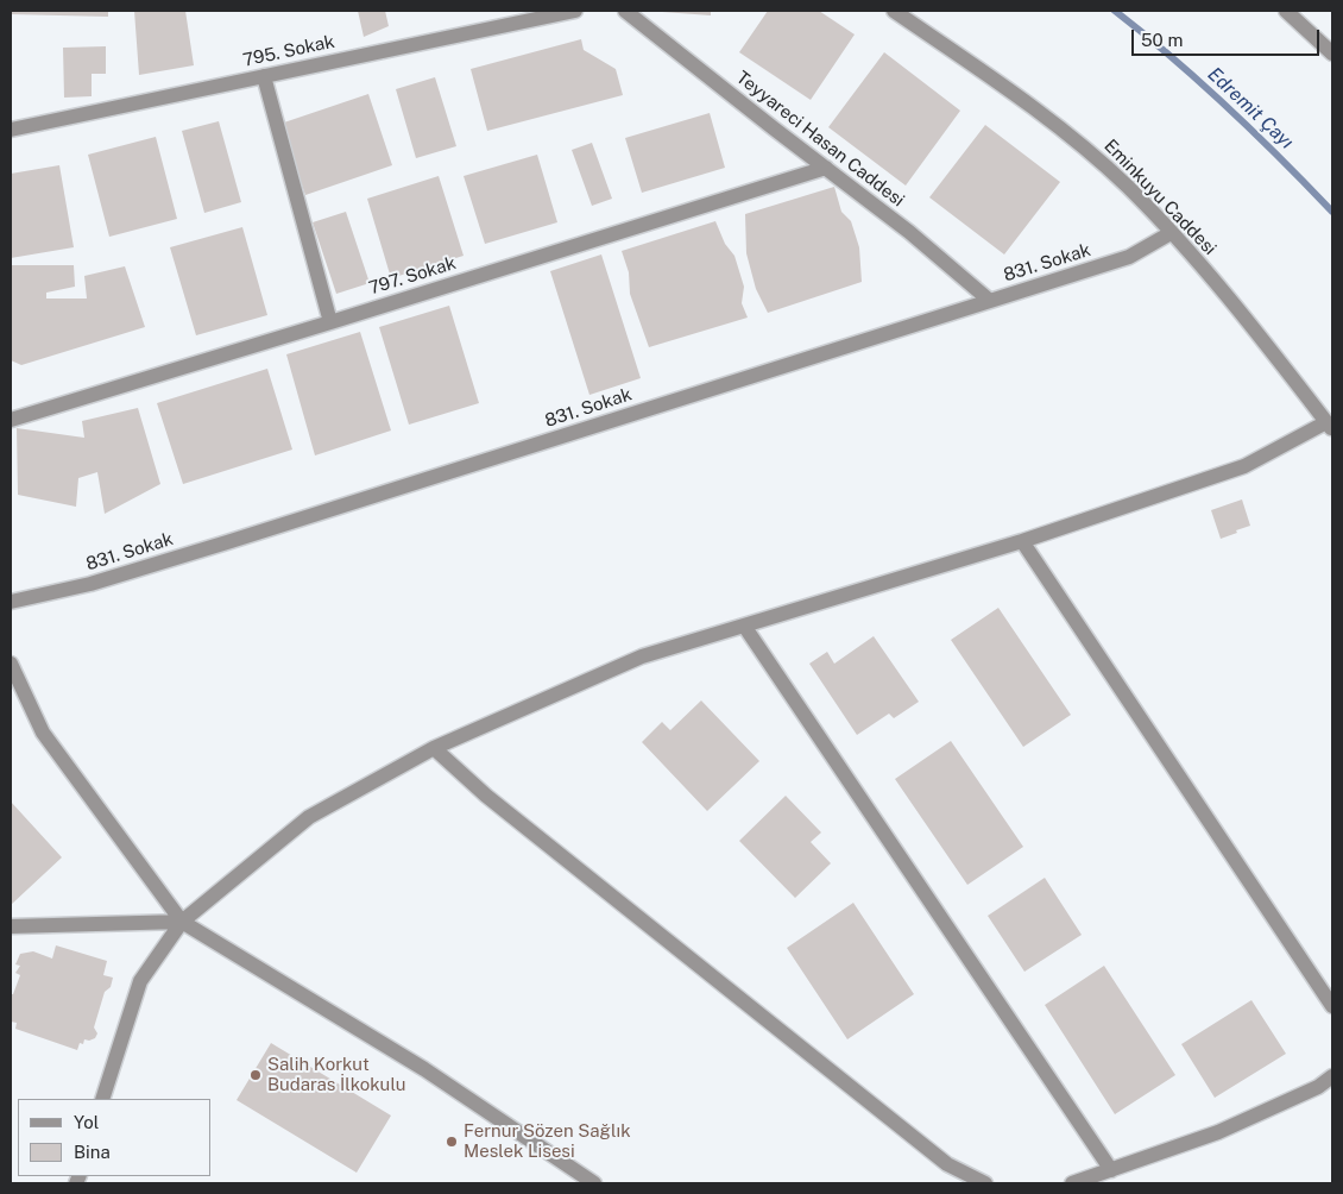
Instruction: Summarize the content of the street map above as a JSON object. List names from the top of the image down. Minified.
{"streets":{"street":["795. Sokak","Teyyareci Hasan Caddesi","Eminkuyu Caddesi","831. Sokak","797. Sokak"]},"crossings":[["Teyyareci Hasan Caddesi","831. Sokak"],["Teyyareci Hasan Caddesi","797. Sokak"],["Eminkuyu Caddesi","831. Sokak"]],"water":["Edremit Çayı"],"places":["Salih Korkut Budaras İlkokulu","Fernur Sözen Sağlık Meslek Lisesi"],"legend":["Yol","Bina"],"scale_bar":"50 m"}
